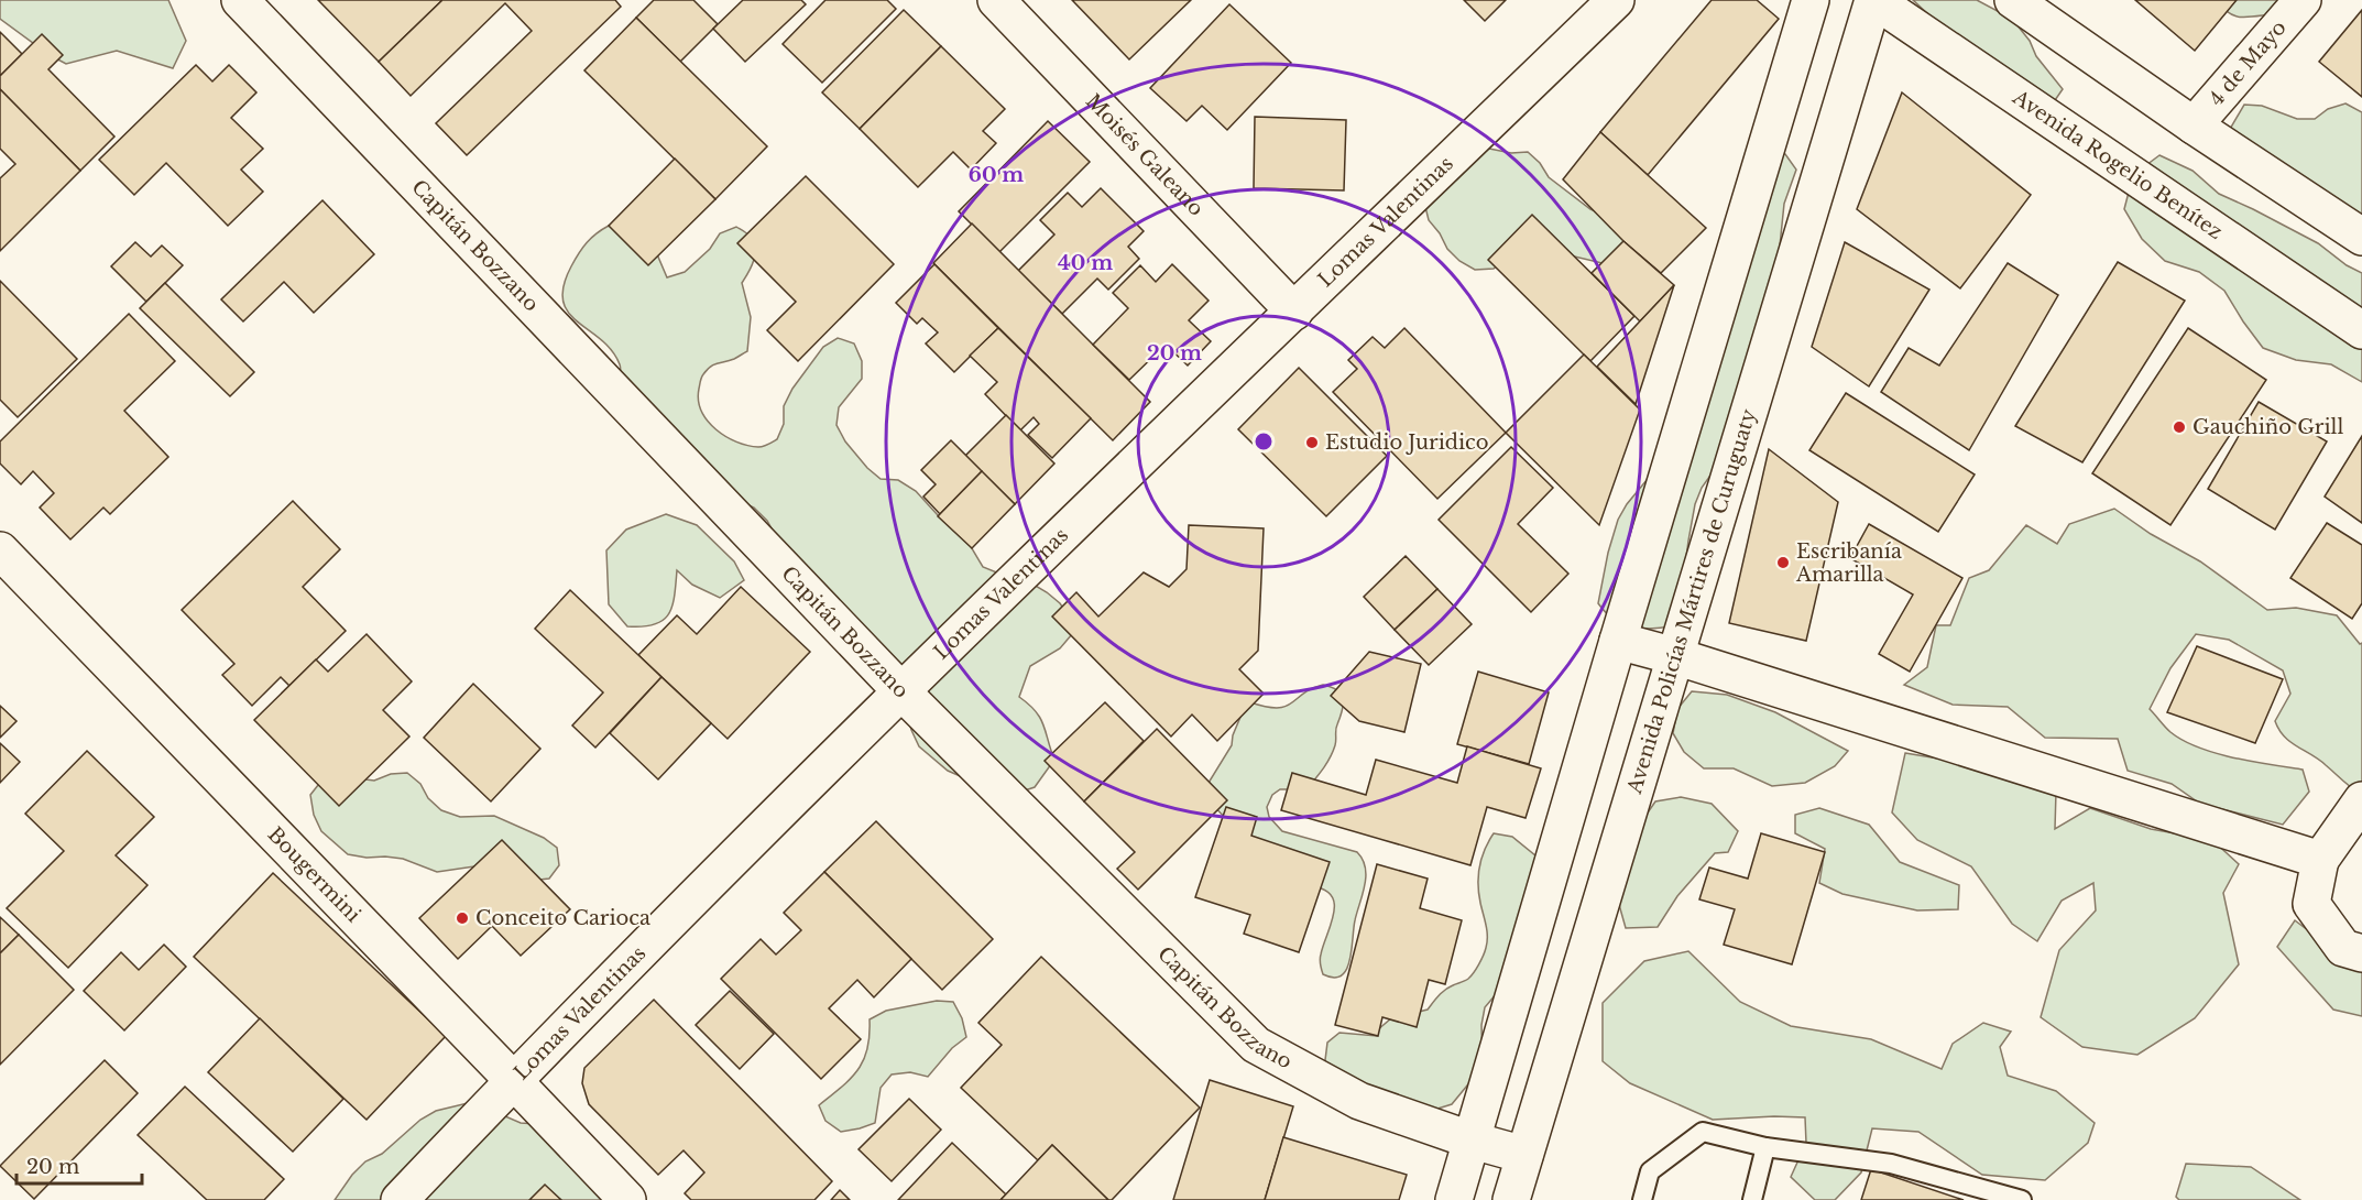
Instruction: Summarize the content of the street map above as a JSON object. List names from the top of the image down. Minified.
{"streets":{"street":["4 de Mayo","Moisés Galeano","Avenida Rogelio Benítez","Lomas Valentinas","Capitán Bozzano","Avenida Policías Mártires de Curuguaty","Bougermini"]},"crossings":[["Moisés Galeano","Lomas Valentinas"],["Avenida Rogelio Benítez","Avenida Policías Mártires de Curuguaty"],["Lomas Valentinas","Capitán Bozzano"],["Lomas Valentinas","Bougermini"],["Capitán Bozzano","Avenida Policías Mártires de Curuguaty"]],"places":["Gauchiño Grill","Estudio Juridico","Escribanía Amarilla","Conceito Carioca"],"scale_bar":"20 m","rings":["60 m","40 m","20 m"]}
